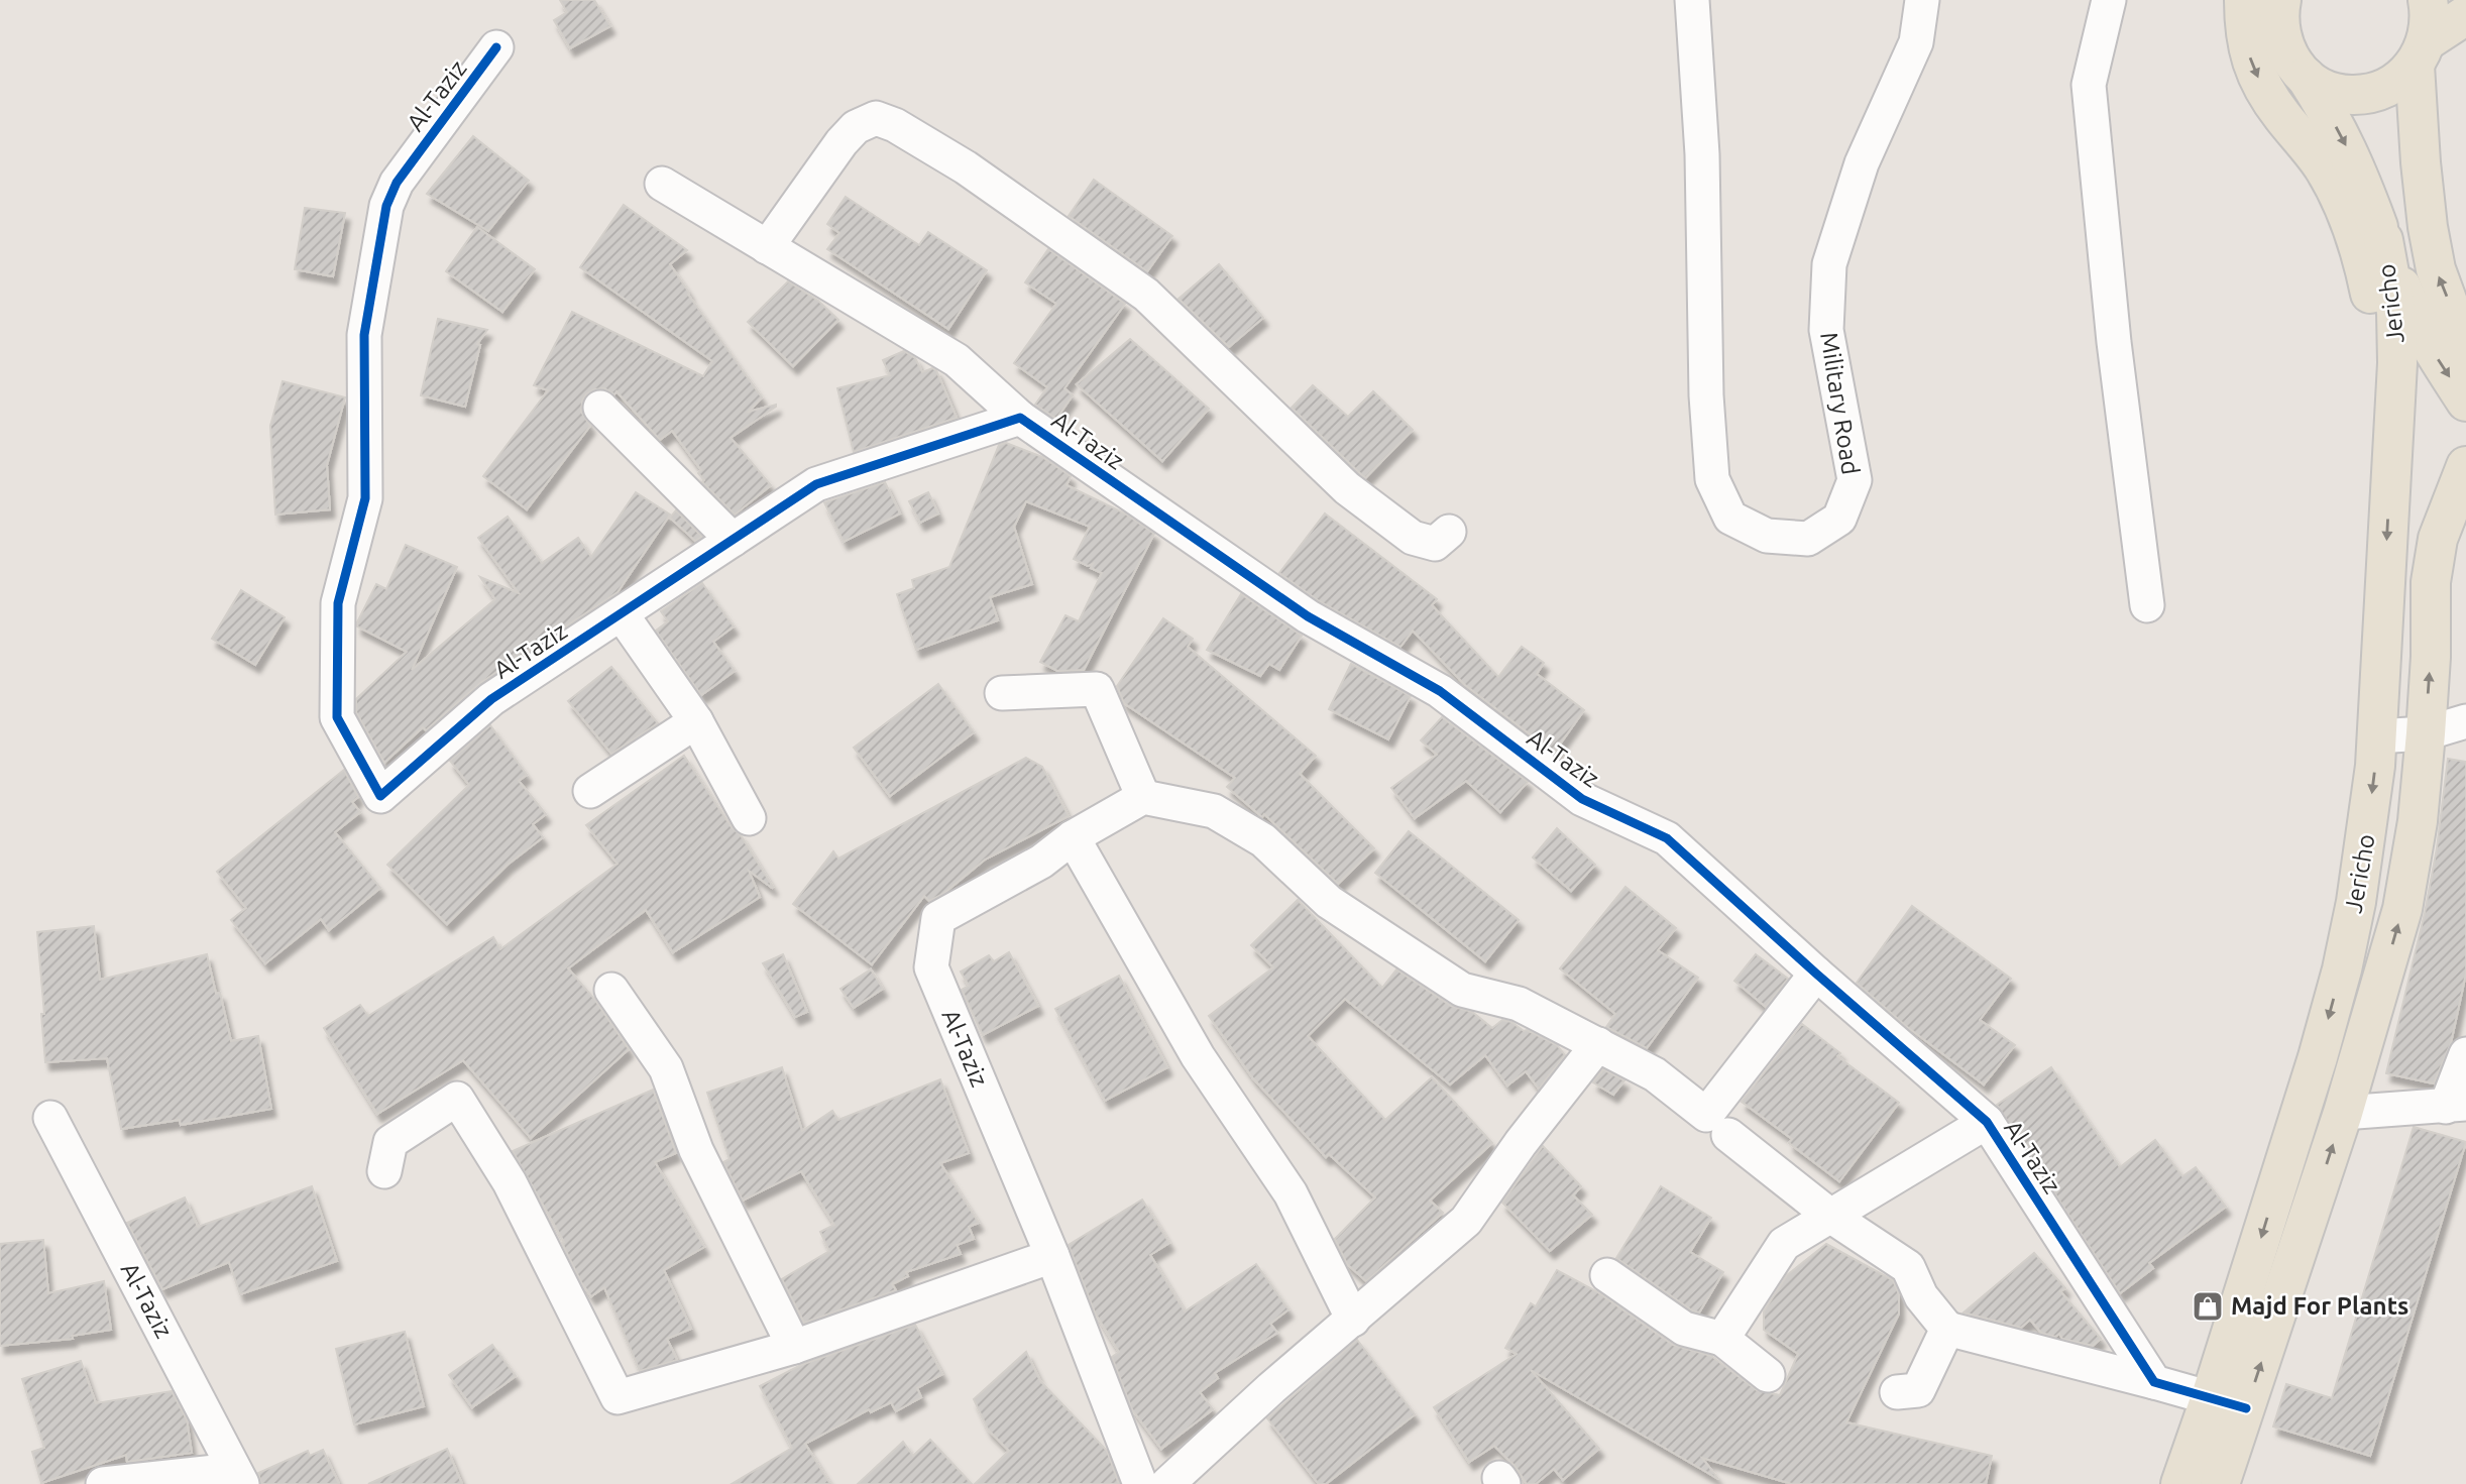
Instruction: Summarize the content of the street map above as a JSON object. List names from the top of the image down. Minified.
{"streets":{"main road":["Jericho"],"street":["Al-Taziz","Military Road"]},"places":{"shop":["Majd For Plants"]}}
